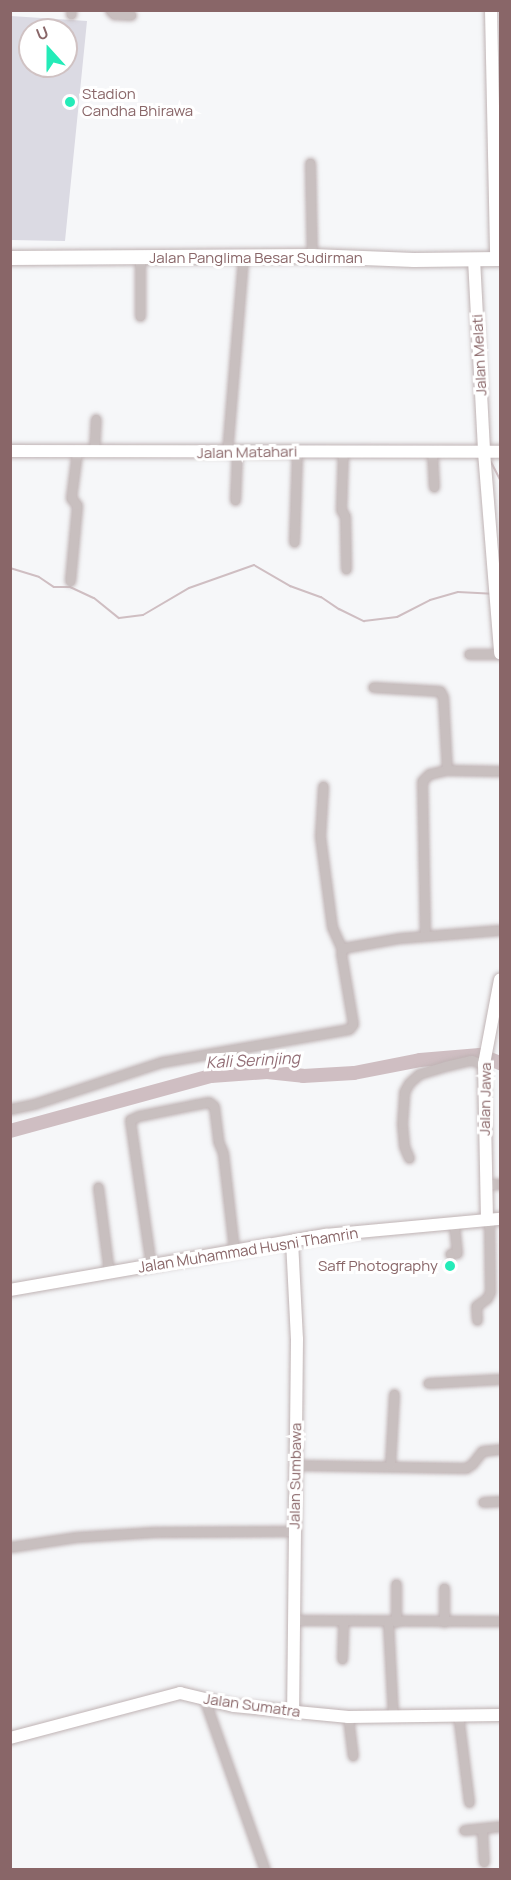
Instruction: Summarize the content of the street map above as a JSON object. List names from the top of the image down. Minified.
{"streets":{"main road":["Jalan Panglima Besar Sudirman"],"street":["Jalan Melati","Jalan Matahari","Jalan Jawa","Jalan Muhammad Husni Thamrin","Jalan Sumbawa","Jalan Sumatra"]},"crossings":[["Jalan Panglima Besar Sudirman","Jalan Melati"],["Jalan Melati","Jalan Matahari"],["Jalan Jawa","Jalan Muhammad Husni Thamrin"],["Jalan Muhammad Husni Thamrin","Jalan Sumbawa"],["Jalan Sumbawa","Jalan Sumatra"]],"water":["Kali Serinjing"],"places":["Stadion Candha Bhirawa","Saff Photography"],"north":"top"}
